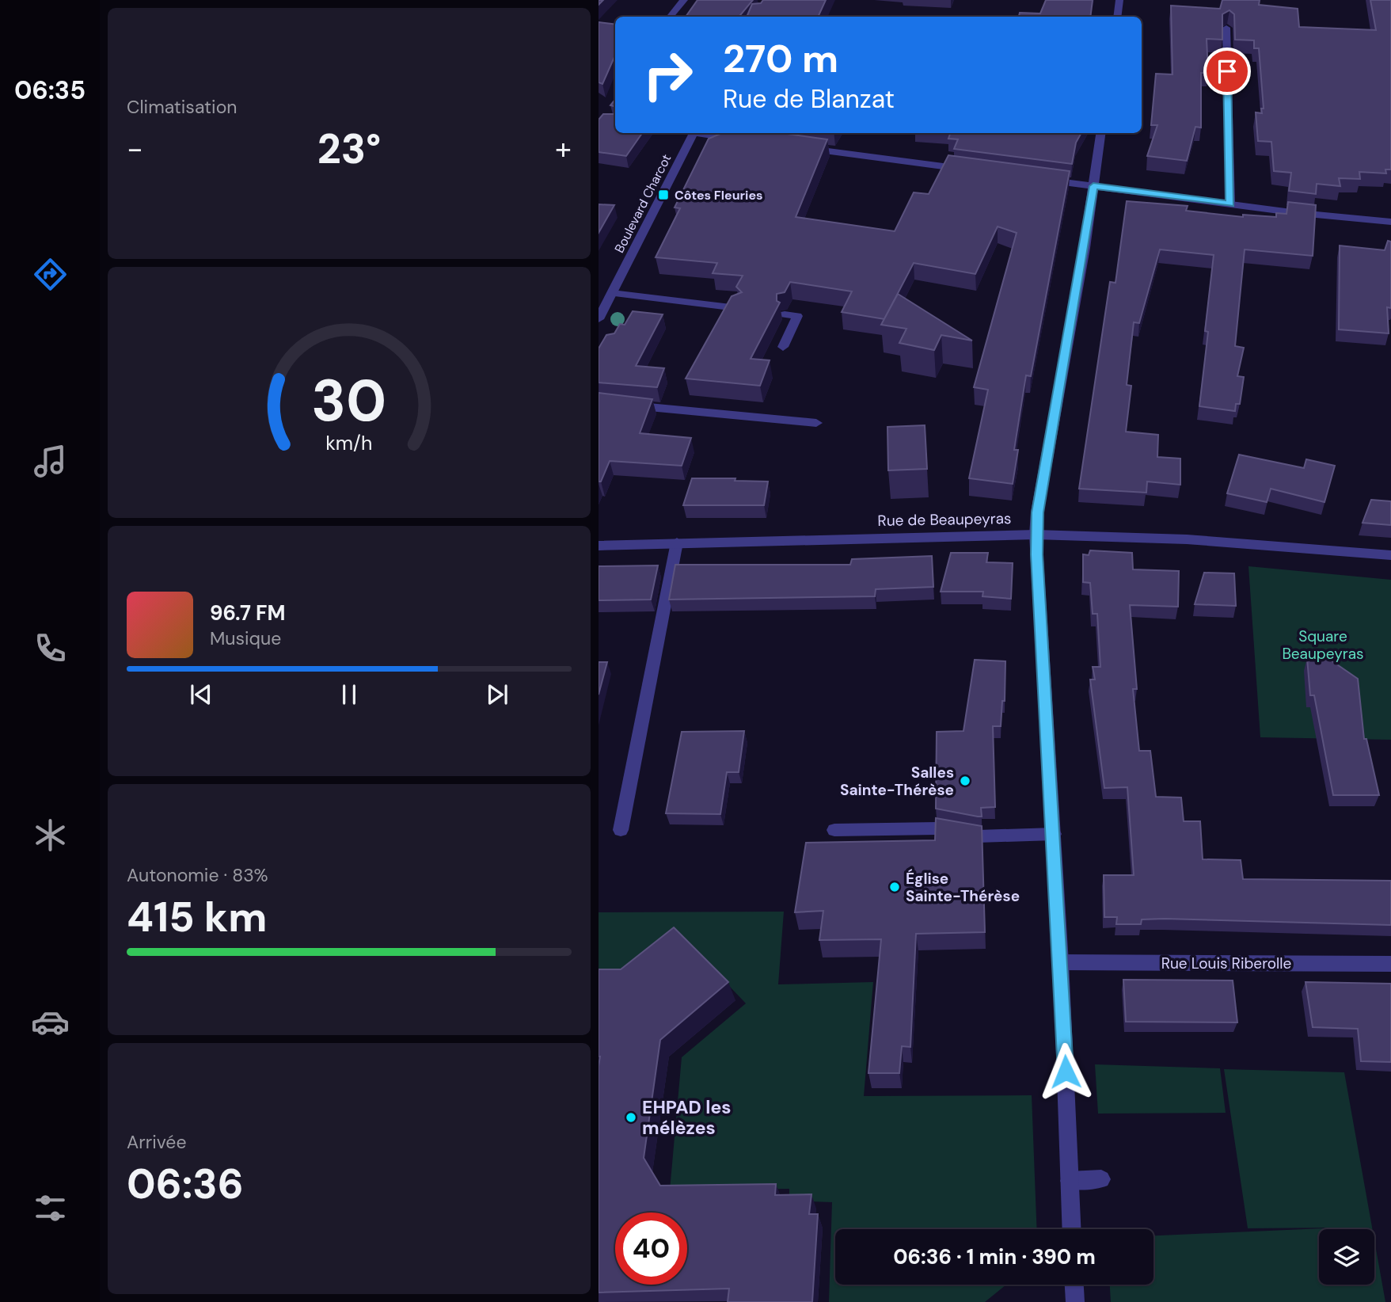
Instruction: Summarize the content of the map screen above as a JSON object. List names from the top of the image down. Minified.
{"streets":{"street":["Boulevard Charcot","Rue de Beaupeyras","Rue Louis Riberolle"]},"parks":["Square Beaupeyras"],"places":{"transit":["Côtes Fleuries"],"other":["Salles Sainte-Thérèse","Église Sainte-Thérèse","EHPAD les mélèzes"]},"page":{"tabs":"06:35","tile":["Climatisation",["Autonomie · 83%","415 km"],["Arrivée","06:36"]],"turn":["270 m","Rue de Blanzat"],"heat":["−","23°","+"],"song":["96.7 FM","Musique"],"limit":"40","trip":"06:36 · 1 min · 390 m","gauge":["30","km/h"]}}
